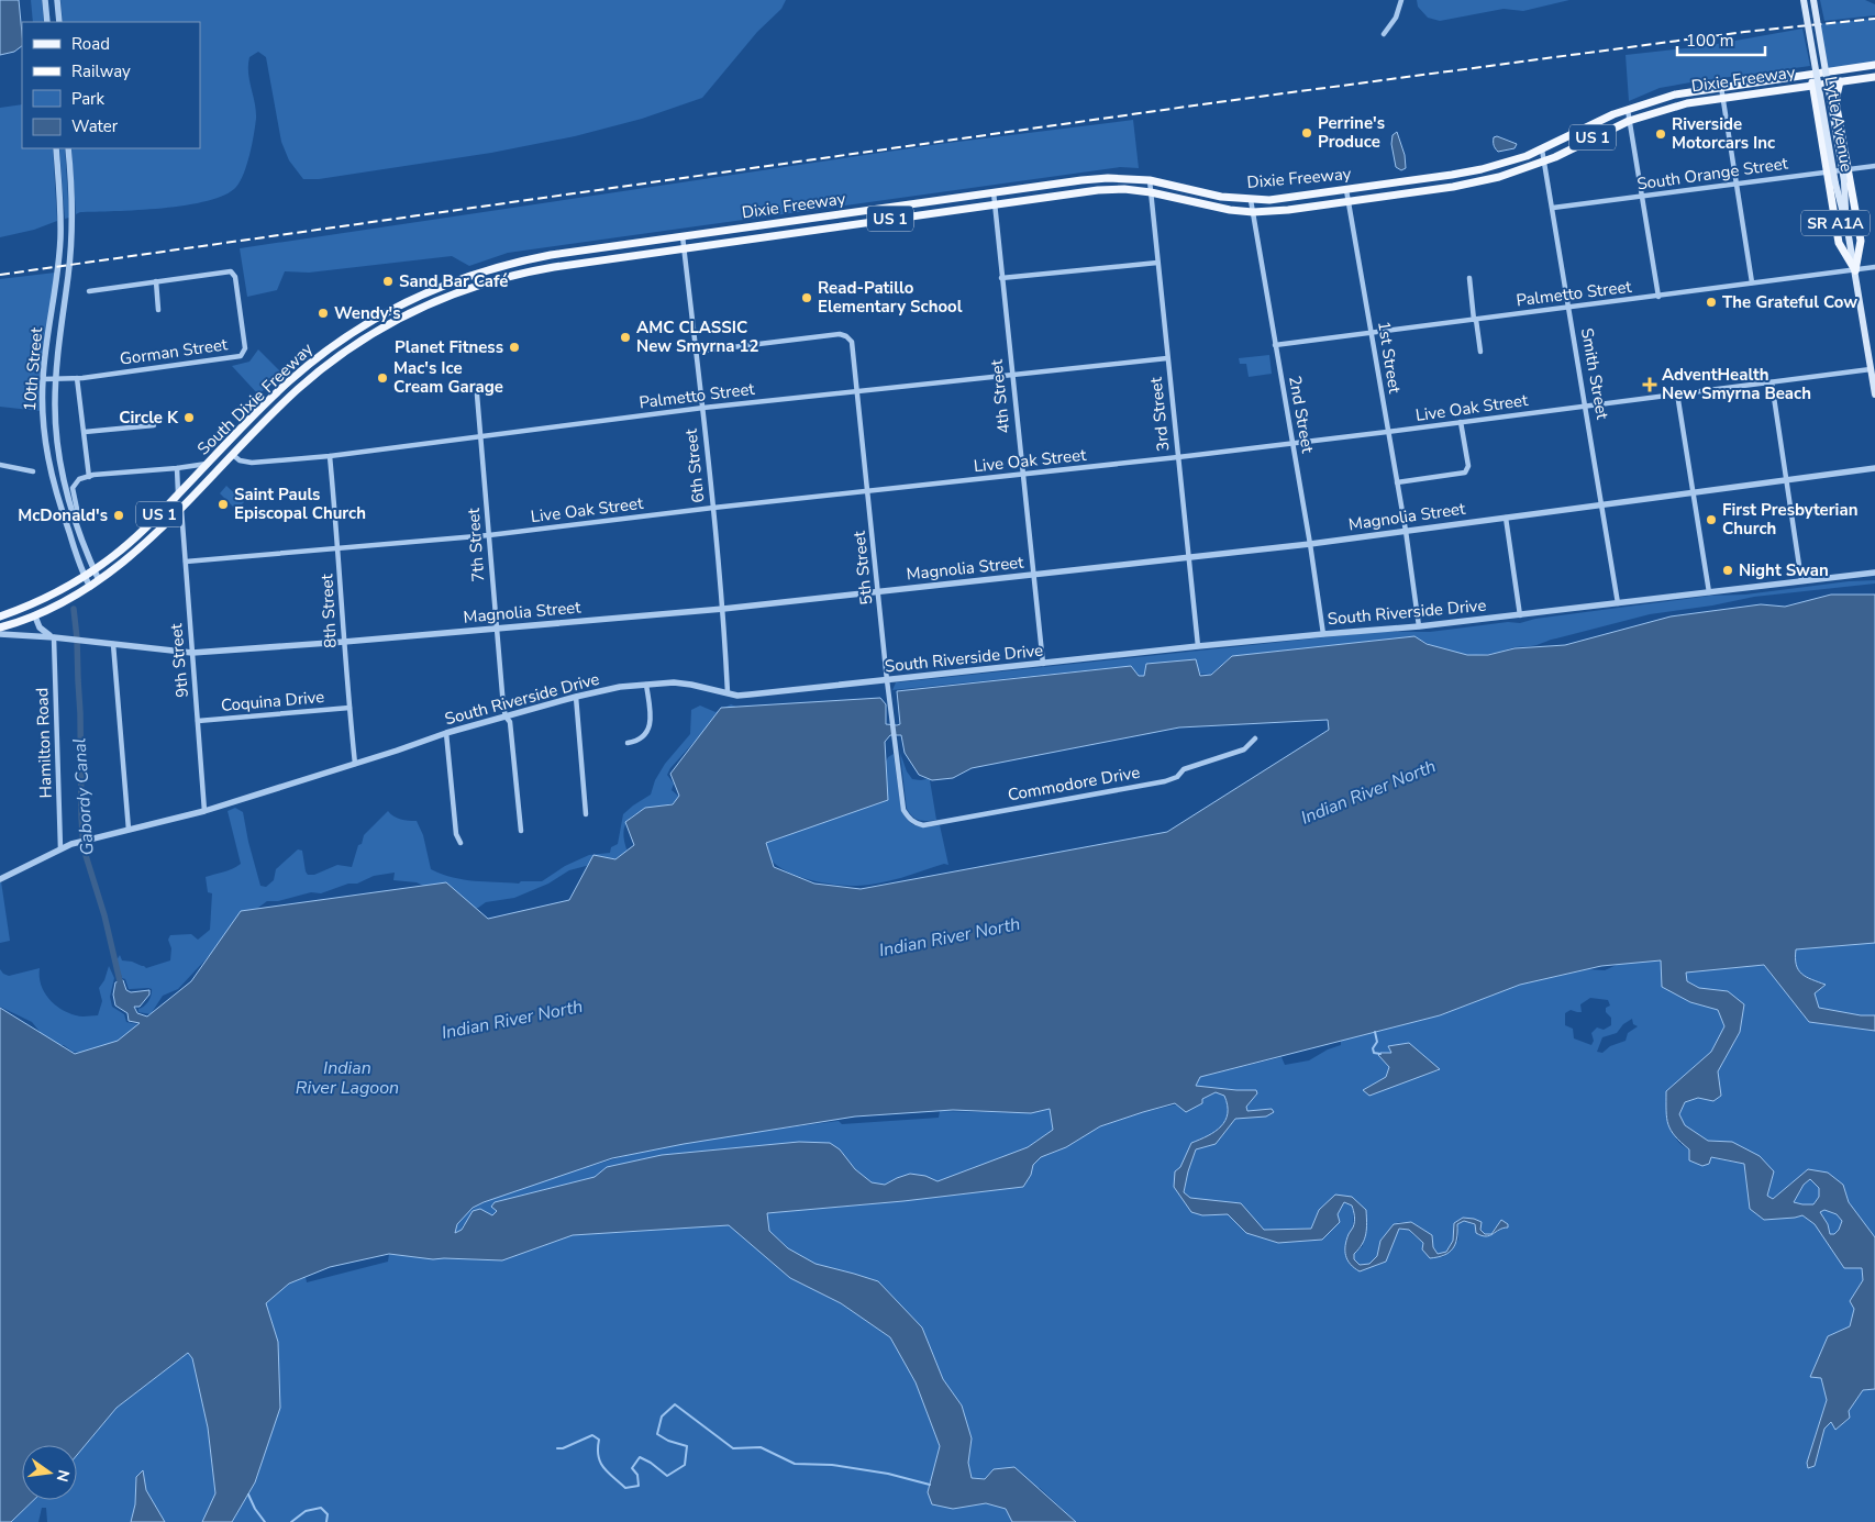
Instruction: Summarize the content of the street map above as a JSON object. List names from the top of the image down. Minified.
{"streets":{"main road":["Dixie Freeway","Lytle Avenue","US 1","SR A1A","South Dixie Freeway"],"street":["South Orange Street","Palmetto Street","Gorman Street","1st Street","10th Street","Smith Street","4th Street","Live Oak Street","3rd Street","2nd Street","6th Street","Magnolia Street","7th Street","5th Street","8th Street","South Riverside Drive","9th Street","Coquina Drive","Hamilton Road","Commodore Drive"]},"crossings":[["Dixie Freeway","SR A1A"],["Dixie Freeway","1st Street"],["Dixie Freeway","Smith Street"],["Dixie Freeway","4th Street"],["Dixie Freeway","South Dixie Freeway"],["Dixie Freeway","3rd Street"],["Dixie Freeway","2nd Street"],["Dixie Freeway","6th Street"],["Lytle Avenue","SR A1A"],["Lytle Avenue","Palmetto Street"],["Lytle Avenue","Live Oak Street"],["US 1","South Dixie Freeway"],["South Orange Street","SR A1A"],["South Orange Street","Smith Street"],["SR A1A","Palmetto Street"],["SR A1A","Live Oak Street"],["Palmetto Street","1st Street"],["Palmetto Street","Smith Street"],["Palmetto Street","4th Street"],["Palmetto Street","South Dixie Freeway"],["Palmetto Street","3rd Street"],["Palmetto Street","2nd Street"],["Palmetto Street","6th Street"],["Palmetto Street","7th Street"],["Palmetto Street","5th Street"],["Palmetto Street","8th Street"],["Gorman Street","10th Street"],["1st Street","Live Oak Street"],["1st Street","Magnolia Street"],["1st Street","South Riverside Drive"],["10th Street","South Dixie Freeway"],["Smith Street","Live Oak Street"],["Smith Street","Magnolia Street"],["Smith Street","South Riverside Drive"],["4th Street","Live Oak Street"],["4th Street","Magnolia Street"],["4th Street","South Riverside Drive"],["South Dixie Freeway","6th Street"],["South Dixie Freeway","9th Street"],["Live Oak Street","3rd Street"],["Live Oak Street","2nd Street"],["Live Oak Street","6th Street"],["Live Oak Street","7th Street"],["Live Oak Street","5th Street"],["Live Oak Street","8th Street"],["Live Oak Street","9th Street"],["3rd Street","Magnolia Street"],["3rd Street","South Riverside Drive"],["2nd Street","Magnolia Street"],["2nd Street","South Riverside Drive"],["6th Street","Magnolia Street"],["6th Street","5th Street"],["6th Street","South Riverside Drive"],["Magnolia Street","7th Street"],["Magnolia Street","5th Street"],["Magnolia Street","8th Street"],["Magnolia Street","9th Street"],["Magnolia Street","Hamilton Road"],["7th Street","South Riverside Drive"],["5th Street","South Riverside Drive"],["5th Street","Commodore Drive"],["8th Street","South Riverside Drive"],["8th Street","Coquina Drive"],["South Riverside Drive","9th Street"],["South Riverside Drive","Hamilton Road"],["9th Street","Coquina Drive"]],"water":["Indian River North","Gabordy Canal","Indian River Lagoon"],"places":{"other":["Perrine's Produce","Riverside Motorcars Inc","Sand Bar Café","Read-Patillo Elementary School","The Grateful Cow","Wendy's","AMC CLASSIC New Smyrna 12","Planet Fitness","Mac's Ice Cream Garage","Circle K","Saint Pauls Episcopal Church","McDonald's","First Presbyterian Church","Night Swan"],"health":["AdventHealth New Smyrna Beach"]},"legend":["Road","Railway","Park","Water"],"scale_bar":"100 m","north":"right"}
